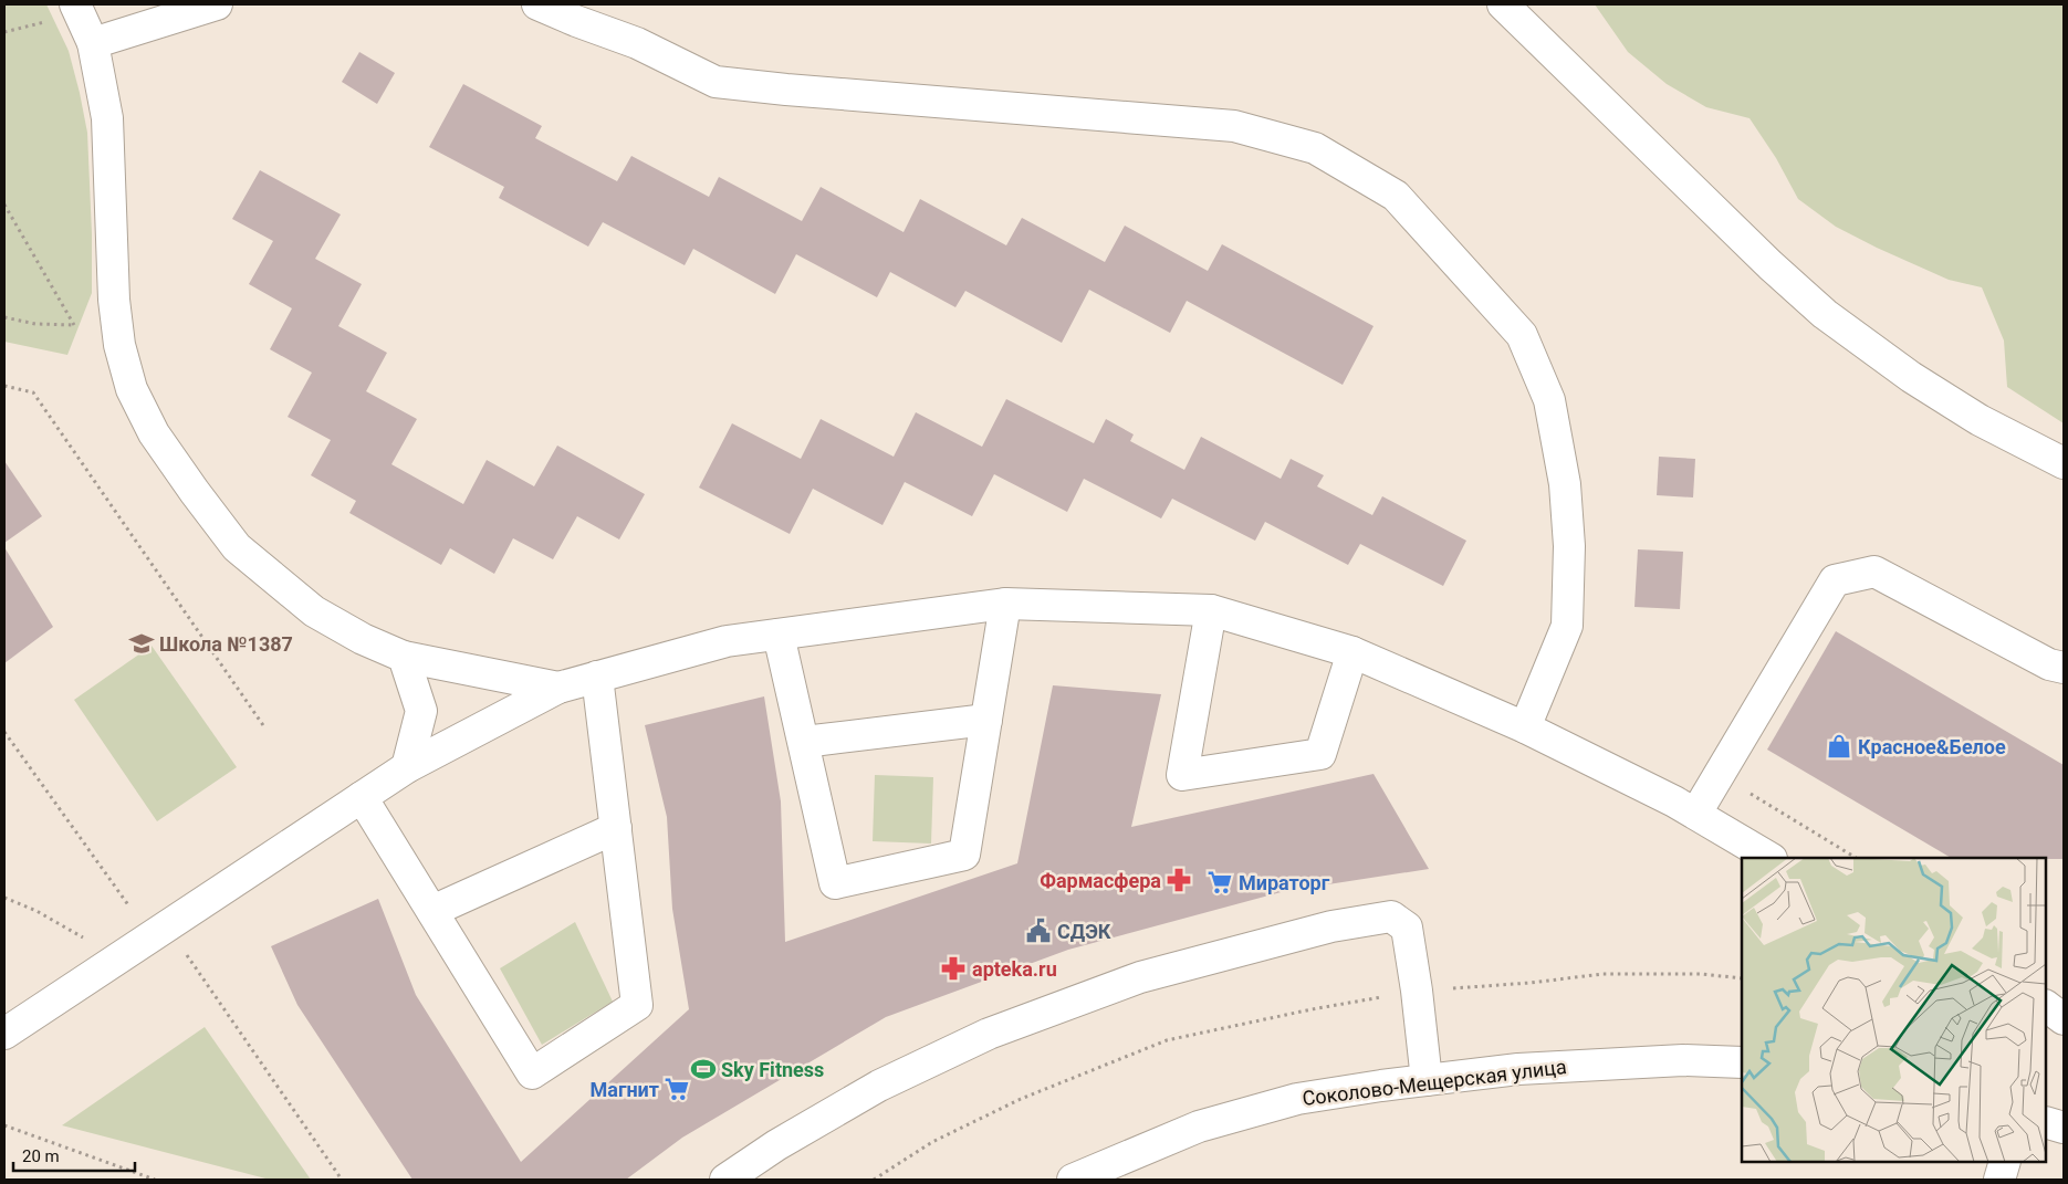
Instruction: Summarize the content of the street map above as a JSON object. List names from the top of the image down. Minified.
{"streets":{"street":["Соколово-Мещерская улица"]},"places":{"school or university":["Школа №1387"],"shop":["Красное&Белое"],"pharmacy":["Фармасфера","apteka.ru"],"supermarket":["Мираторг","Магнит"],"public building":["СДЭК"],"sports":["Sky Fitness"]},"scale_bar":"20 m"}
